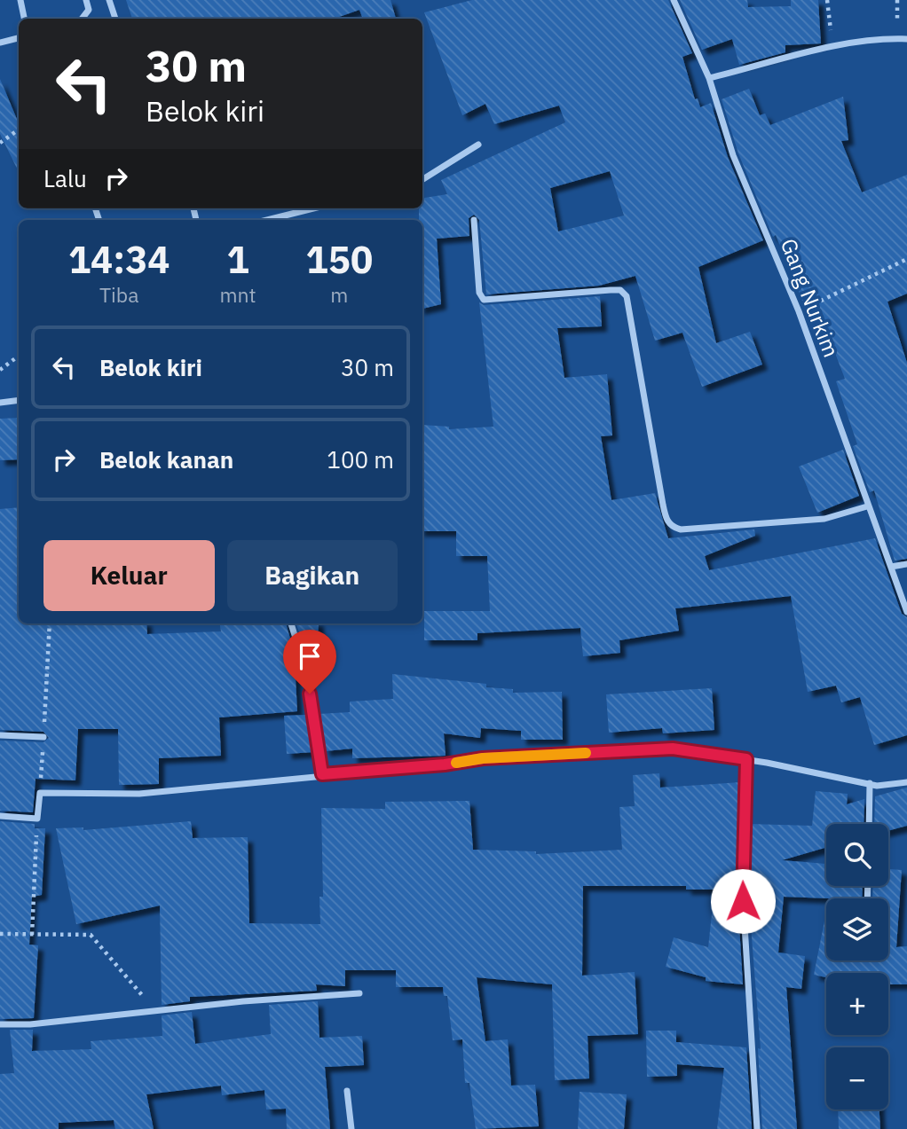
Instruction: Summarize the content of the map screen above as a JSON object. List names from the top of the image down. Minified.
{"streets":{"street":["Gang Nurkim"]},"page":{"turn":["30 m","Belok kiri"],"then":"Lalu","eta":["14:34","Tiba","1","mnt","150","m"],"list":[{"name":"Belok kiri","value":"30 m"},{"name":"Belok kanan","value":"100 m"}],"buttons":["Keluar","Bagikan"],"map_buttons":["+","−"]}}
